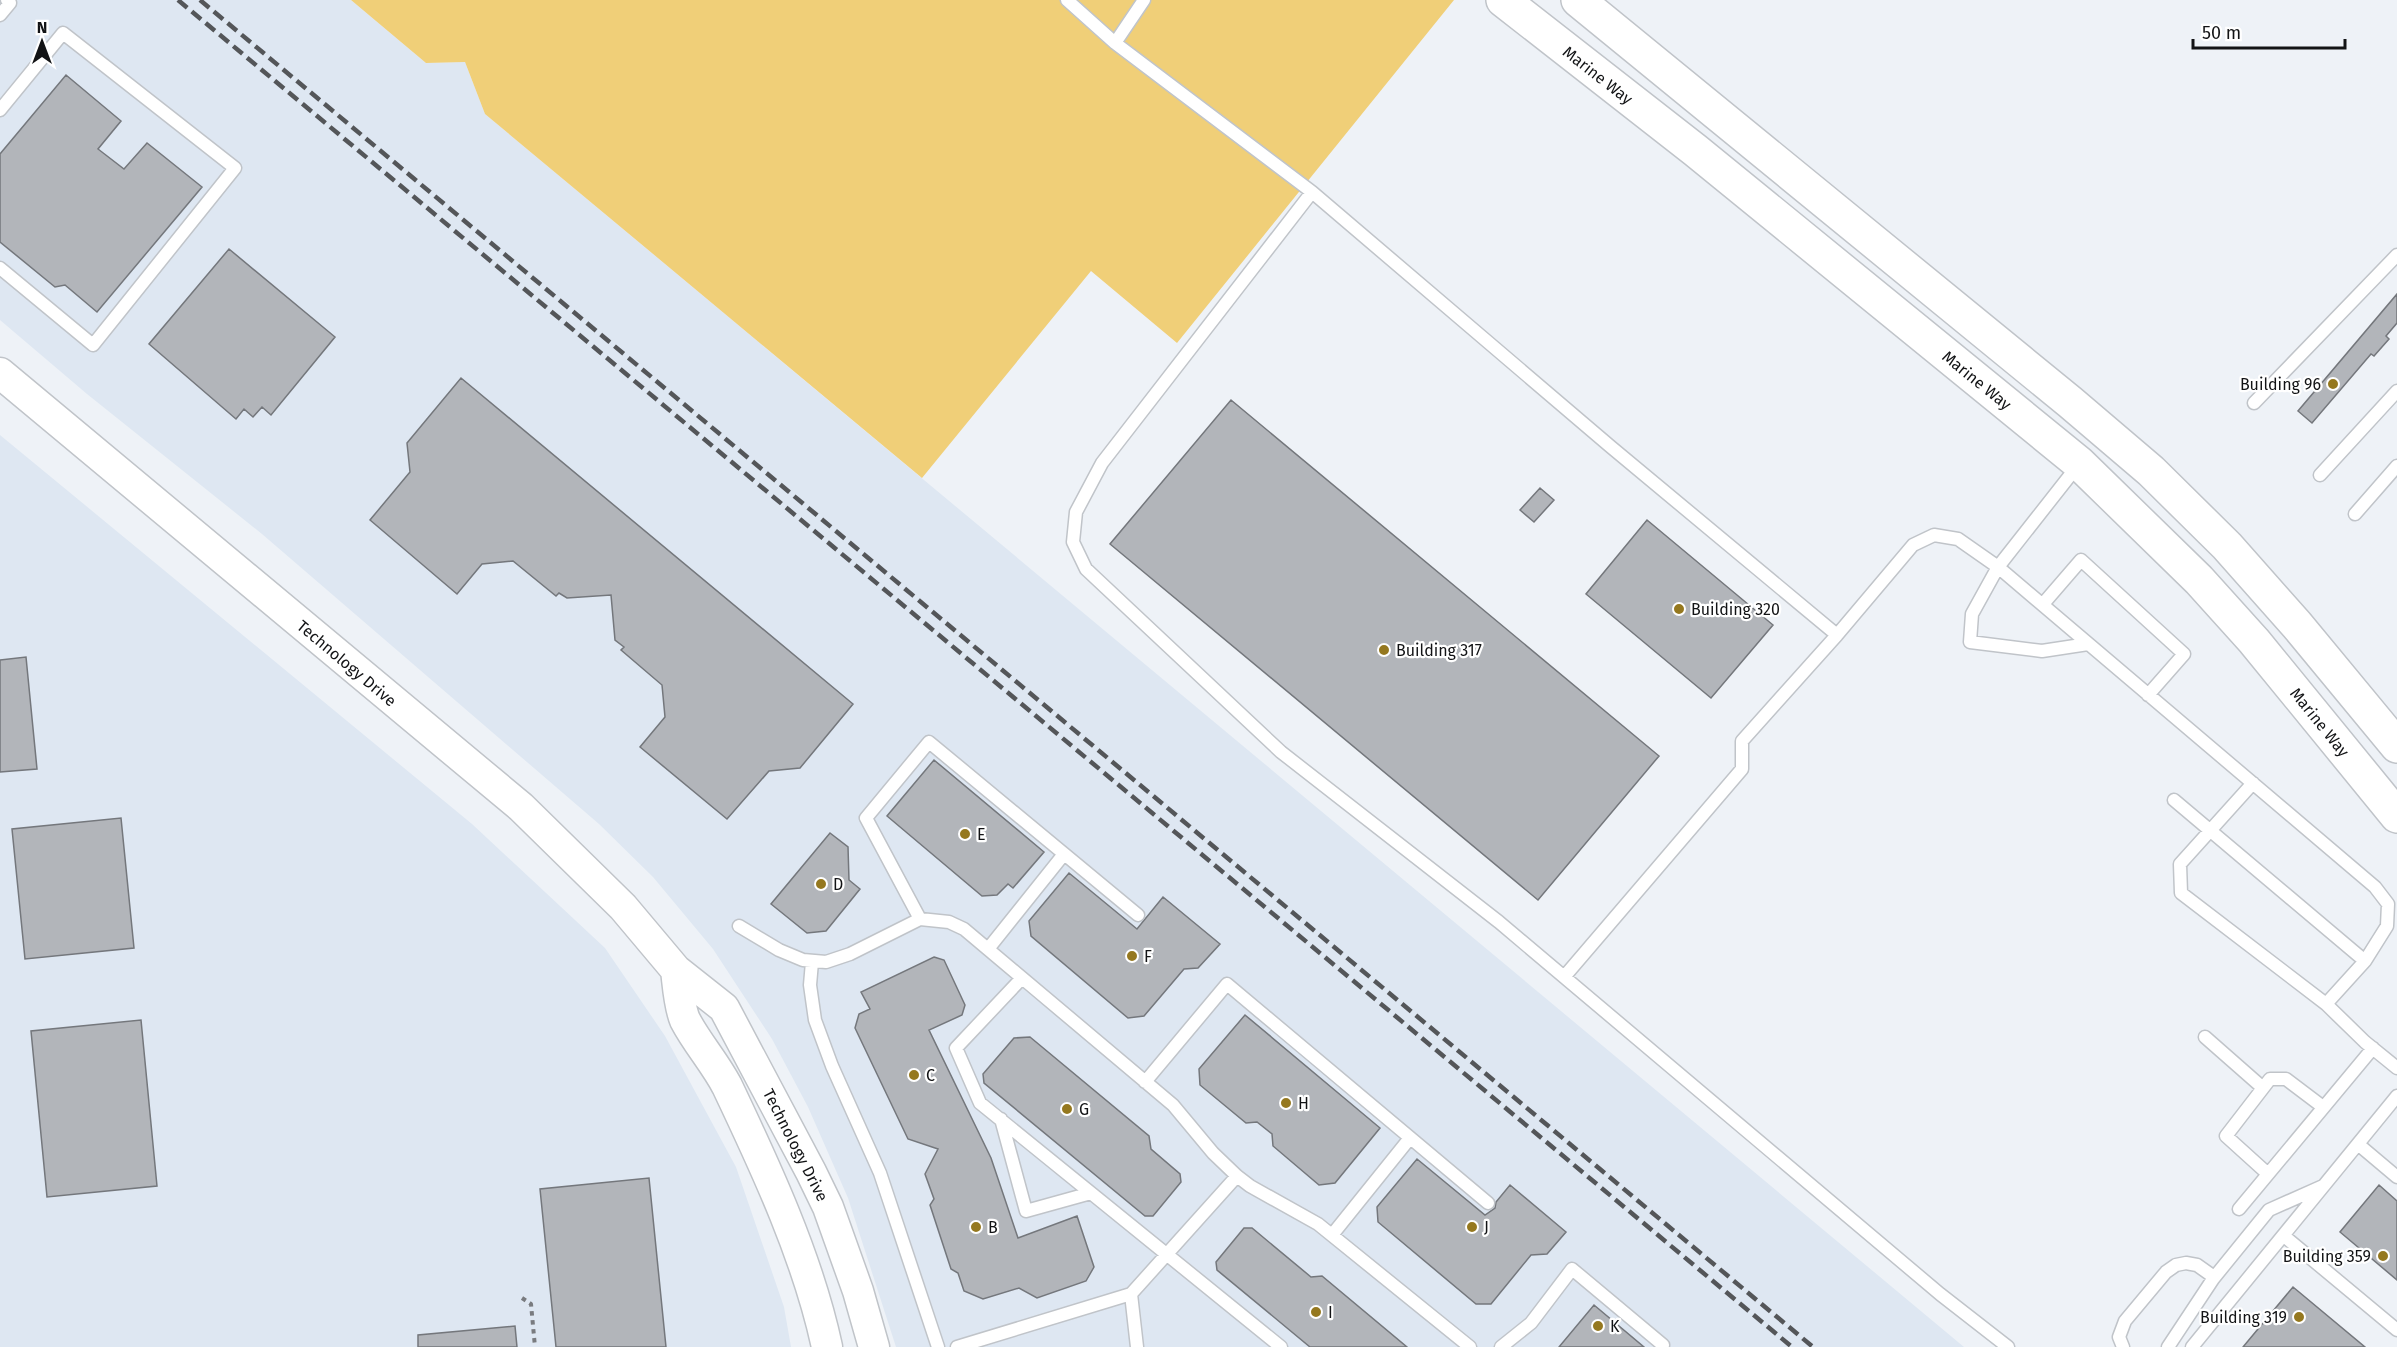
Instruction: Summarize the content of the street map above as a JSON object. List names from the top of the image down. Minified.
{"streets":{"main road":["Marine Way"],"street":["Technology Drive"]},"places":["Building 96","Building 320","Building 317","E","D","F","C","H","G","B","J","Building 359","I","Building 319","K"],"scale_bar":"50 m","north":"top"}
